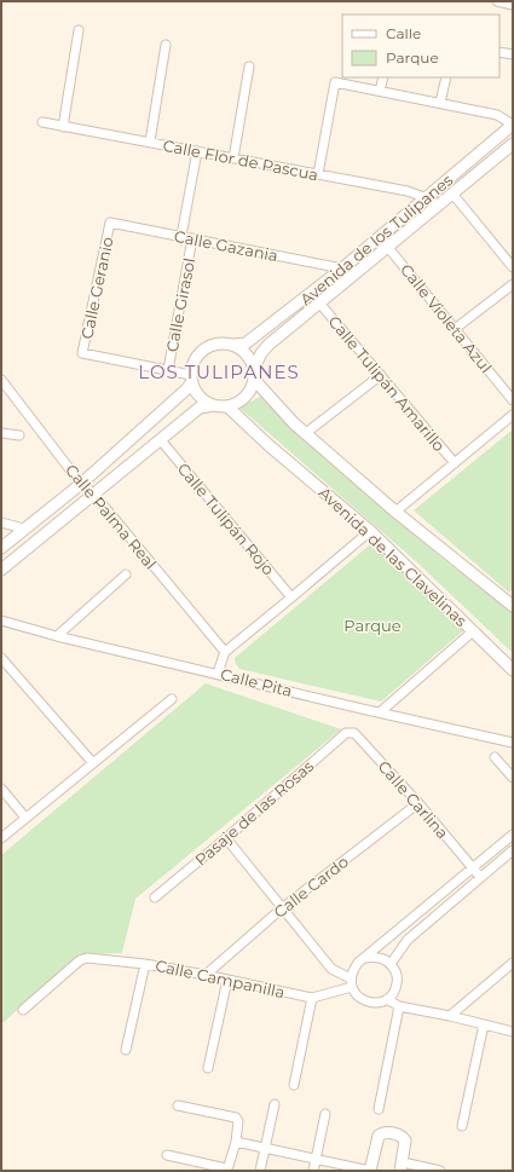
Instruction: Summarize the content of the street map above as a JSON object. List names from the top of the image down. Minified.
{"streets":{"street":["Calle Flor de Pascua","Avenida de los Tulipanes","Calle Gazania","Calle Geranio","Calle Girasol","Calle Violeta Azul","Calle Tulipán Amarillo","Calle Palma Real","Calle Tulipán Rojo","Avenida de las Clavelinas","Calle Pita","Calle Carlina","Pasaje de las Rosas","Calle Cardo","Calle Campanilla"]},"crossings":[["Calle Flor de Pascua","Avenida de los Tulipanes"],["Avenida de los Tulipanes","Calle Gazania"],["Avenida de los Tulipanes","Calle Violeta Azul"],["Avenida de los Tulipanes","Calle Tulipán Amarillo"],["Avenida de los Tulipanes","Avenida de las Clavelinas"],["Calle Gazania","Calle Geranio"],["Calle Gazania","Calle Girasol"],["Calle Geranio","Calle Girasol"],["Calle Carlina","Pasaje de las Rosas"],["Calle Carlina","Calle Cardo"],["Calle Cardo","Calle Campanilla"]],"districts":["LOS TULIPANES"],"parks":["Parque"],"legend":["Calle","Parque"]}
